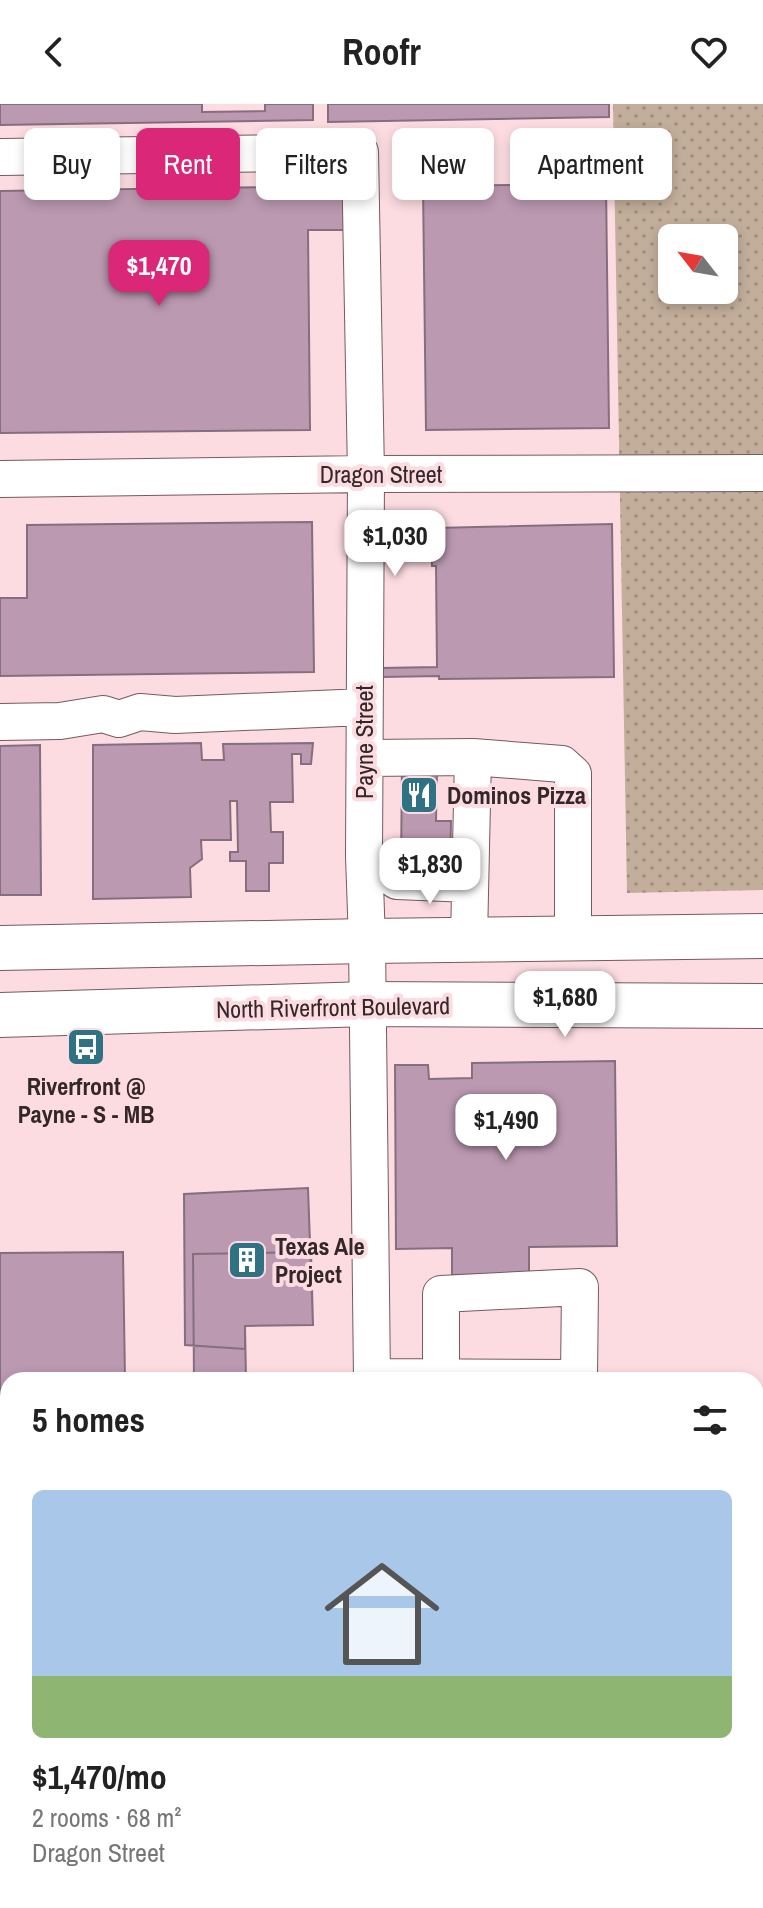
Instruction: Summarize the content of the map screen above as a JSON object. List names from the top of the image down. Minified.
{"streets":{"main road":["North Riverfront Boulevard"],"street":["Dragon Street","Payne Street"]},"crossings":[["Dragon Street","Payne Street"],["Payne Street","North Riverfront Boulevard"]],"places":{"restaurant":["Dominos Pizza"],"bus stop":["Riverfront @ Payne - S - MB"],"building":["Texas Ale Project"]},"north":"top left","page":{"header":"Roofr","chip":["Buy","Rent","Filters","New","Apartment"],"price":["$1,470","$1,030","$1,830","$1,680","$1,490"],"heading":"5 homes","list":[{"name":"$1,470/mo","note":"2 rooms · 68 m² · Dragon Street"}]}}
